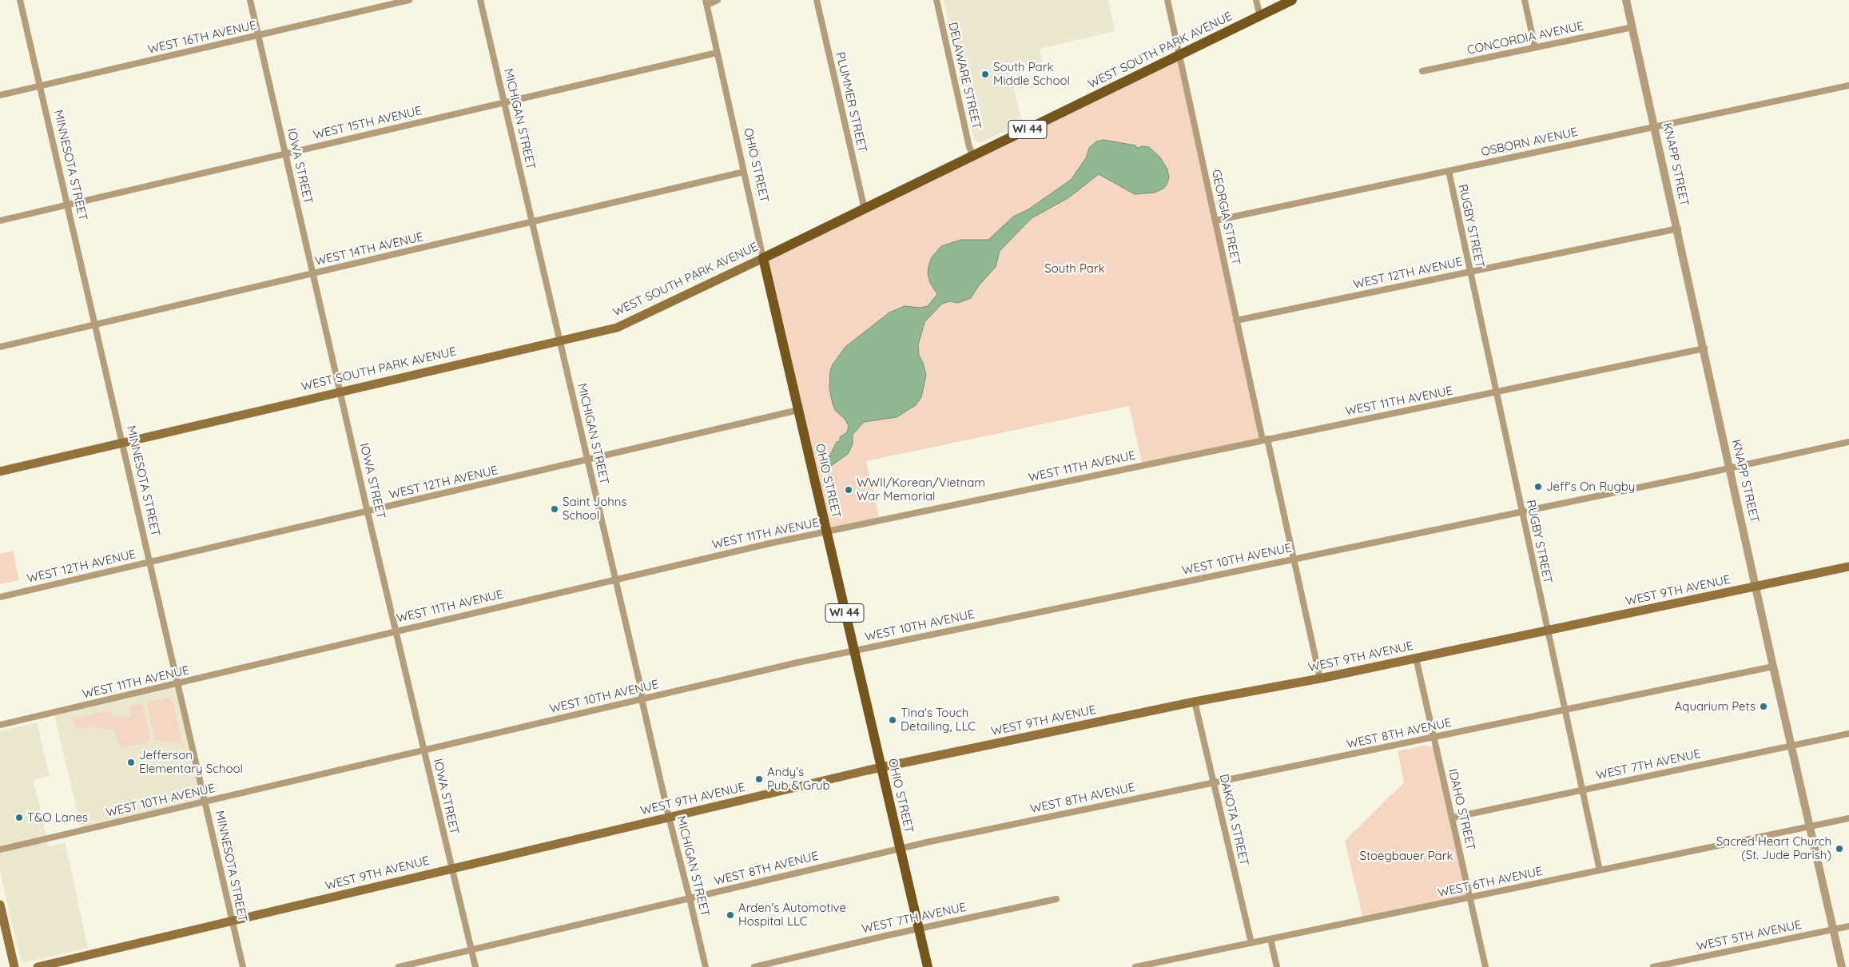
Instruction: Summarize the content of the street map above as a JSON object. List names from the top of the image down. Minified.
{"streets":{"main road":["WEST SOUTH PARK AVENUE","WI 44","OHIO STREET","WEST 9TH AVENUE"],"street":["WEST 16TH AVENUE","CONCORDIA AVENUE","DELAWARE STREET","PLUMMER STREET","MICHIGAN STREET","WEST 15TH AVENUE","OSBORN AVENUE","KNAPP STREET","MINNESOTA STREET","IOWA STREET","GEORGIA STREET","RUGBY STREET","WEST 14TH AVENUE","WEST 12TH AVENUE","WEST 11TH AVENUE","WEST 10TH AVENUE","WEST 8TH AVENUE","WEST 7TH AVENUE","IDAHO STREET","DAKOTA STREET","WEST 6TH AVENUE","WEST 5TH AVENUE"]},"crossings":[["WEST 16TH AVENUE","MINNESOTA STREET"],["WEST 16TH AVENUE","IOWA STREET"],["CONCORDIA AVENUE","KNAPP STREET"],["WEST SOUTH PARK AVENUE","DELAWARE STREET"],["WEST SOUTH PARK AVENUE","PLUMMER STREET"],["WEST SOUTH PARK AVENUE","MICHIGAN STREET"],["WEST SOUTH PARK AVENUE","MINNESOTA STREET"],["WEST SOUTH PARK AVENUE","OHIO STREET"],["WEST SOUTH PARK AVENUE","IOWA STREET"],["WEST SOUTH PARK AVENUE","GEORGIA STREET"],["MICHIGAN STREET","WEST 15TH AVENUE"],["MICHIGAN STREET","WEST 14TH AVENUE"],["MICHIGAN STREET","WEST 12TH AVENUE"],["MICHIGAN STREET","WEST 11TH AVENUE"],["MICHIGAN STREET","WEST 10TH AVENUE"],["MICHIGAN STREET","WEST 9TH AVENUE"],["MICHIGAN STREET","WEST 8TH AVENUE"],["WEST 15TH AVENUE","MINNESOTA STREET"],["WEST 15TH AVENUE","OHIO STREET"],["WEST 15TH AVENUE","IOWA STREET"],["OSBORN AVENUE","KNAPP STREET"],["OSBORN AVENUE","GEORGIA STREET"],["OSBORN AVENUE","RUGBY STREET"],["KNAPP STREET","WEST 12TH AVENUE"],["KNAPP STREET","WEST 11TH AVENUE"],["KNAPP STREET","WEST 10TH AVENUE"],["KNAPP STREET","WEST 9TH AVENUE"],["KNAPP STREET","WEST 8TH AVENUE"],["KNAPP STREET","WEST 7TH AVENUE"],["KNAPP STREET","WEST 6TH AVENUE"],["KNAPP STREET","WEST 5TH AVENUE"],["MINNESOTA STREET","WEST 14TH AVENUE"],["MINNESOTA STREET","WEST 12TH AVENUE"],["MINNESOTA STREET","WEST 11TH AVENUE"],["MINNESOTA STREET","WEST 10TH AVENUE"],["MINNESOTA STREET","WEST 9TH AVENUE"],["OHIO STREET","WEST 14TH AVENUE"],["OHIO STREET","WEST 12TH AVENUE"],["OHIO STREET","WEST 11TH AVENUE"],["OHIO STREET","WEST 10TH AVENUE"],["OHIO STREET","WEST 9TH AVENUE"],["OHIO STREET","WEST 8TH AVENUE"],["OHIO STREET","WEST 7TH AVENUE"],["IOWA STREET","WEST 14TH AVENUE"],["IOWA STREET","WEST 12TH AVENUE"],["IOWA STREET","WEST 11TH AVENUE"],["IOWA STREET","WEST 10TH AVENUE"],["IOWA STREET","WEST 9TH AVENUE"],["IOWA STREET","WEST 8TH AVENUE"],["GEORGIA STREET","WEST 12TH AVENUE"],["GEORGIA STREET","WEST 11TH AVENUE"],["GEORGIA STREET","WEST 10TH AVENUE"],["GEORGIA STREET","WEST 9TH AVENUE"],["RUGBY STREET","WEST 12TH AVENUE"],["RUGBY STREET","WEST 11TH AVENUE"],["RUGBY STREET","WEST 10TH AVENUE"],["RUGBY STREET","WEST 9TH AVENUE"],["RUGBY STREET","WEST 8TH AVENUE"],["RUGBY STREET","WEST 7TH AVENUE"],["RUGBY STREET","WEST 6TH AVENUE"],["WEST 9TH AVENUE","IDAHO STREET"],["WEST 9TH AVENUE","DAKOTA STREET"],["WEST 8TH AVENUE","IDAHO STREET"],["WEST 8TH AVENUE","DAKOTA STREET"],["WEST 7TH AVENUE","IDAHO STREET"],["IDAHO STREET","WEST 6TH AVENUE"],["DAKOTA STREET","WEST 6TH AVENUE"]],"parks":["South Park","Stoegbauer Park"],"places":["South Park Middle School","Jeff's On Rugby","WWII/Korean/Vietnam War Memorial","Saint Johns School","Aquarium Pets","Tina's Touch Detailing, LLC","Jefferson Elementary School","Andy's Pub & Grub","T&O Lanes","Sacred Heart Church (St. Jude Parish)","Arden's Automotive Hospital LLC"]}
